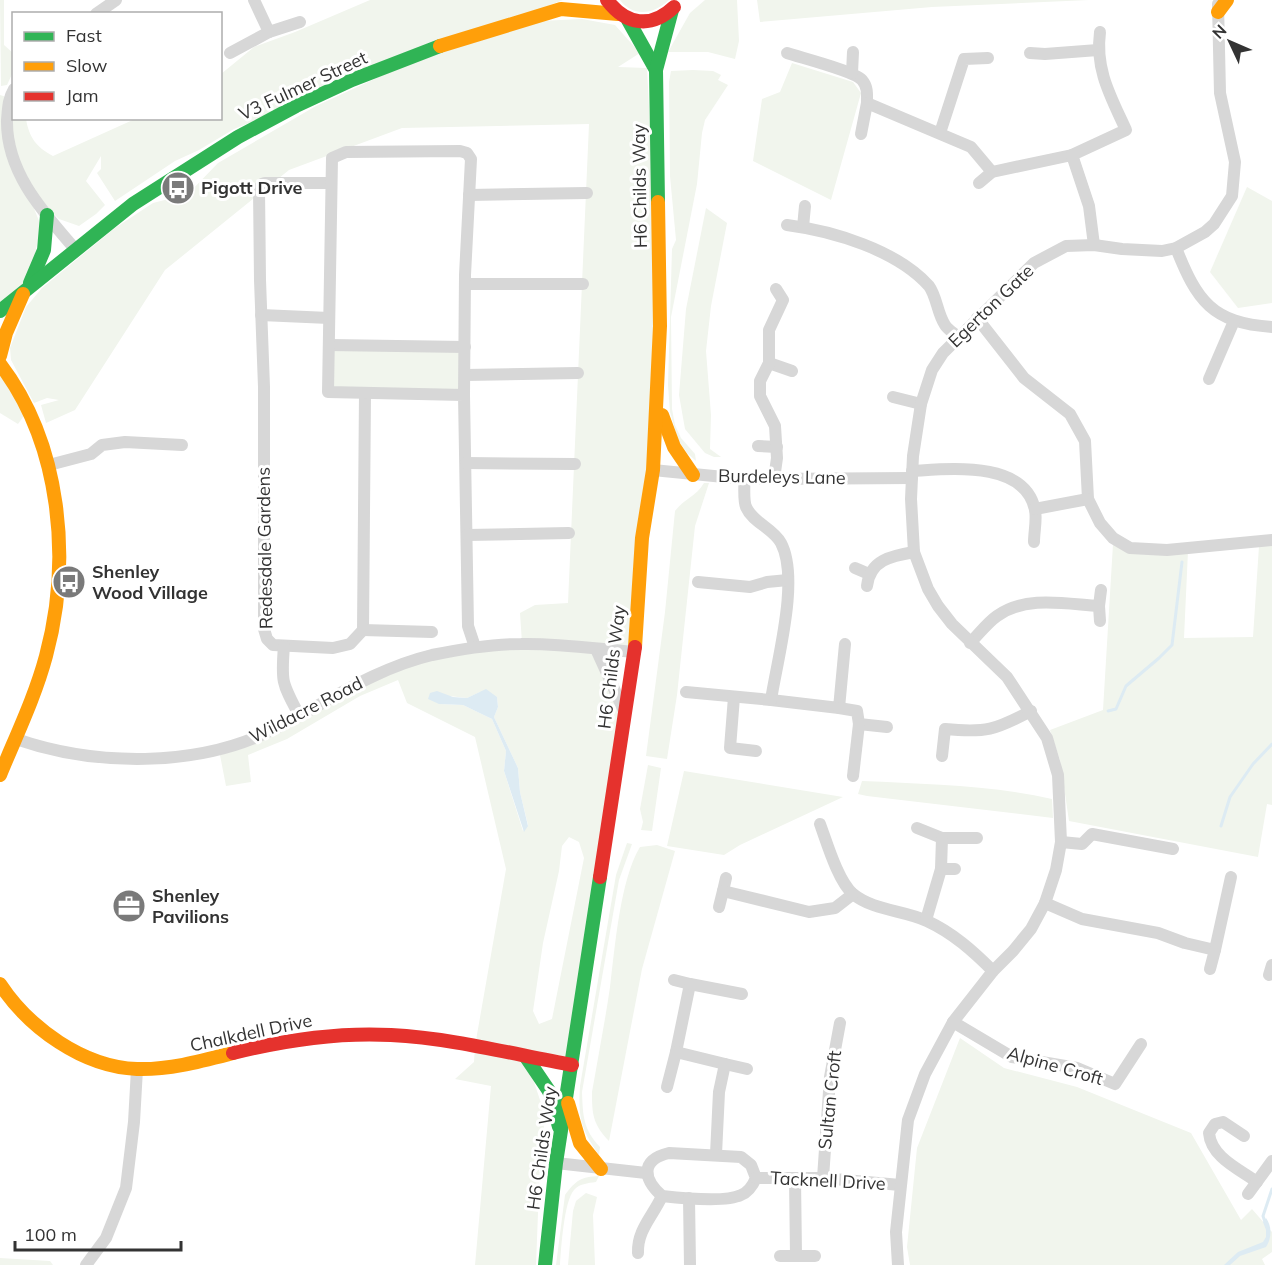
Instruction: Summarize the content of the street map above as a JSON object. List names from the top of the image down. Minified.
{"streets":{"street":["V3 Fulmer Street","H6 Childs Way","Egerton Gate","Burdeleys Lane","Redesdale Gardens","Wildacre Road","Chalkdell Drive","Alpine Croft","Sultan Croft","Tacknell Drive"]},"crossings":[["V3 Fulmer Street","H6 Childs Way"],["H6 Childs Way","Burdeleys Lane"],["H6 Childs Way","Wildacre Road"],["H6 Childs Way","Chalkdell Drive"],["Egerton Gate","Burdeleys Lane"],["Egerton Gate","Alpine Croft"],["Egerton Gate","Tacknell Drive"],["Sultan Croft","Tacknell Drive"]],"places":{"bus stop":["Pigott Drive","Shenley Wood Village"],"office":["Shenley Pavilions"]},"legend":["Fast","Slow","Jam"],"scale_bar":"100 m","north":"top left"}
